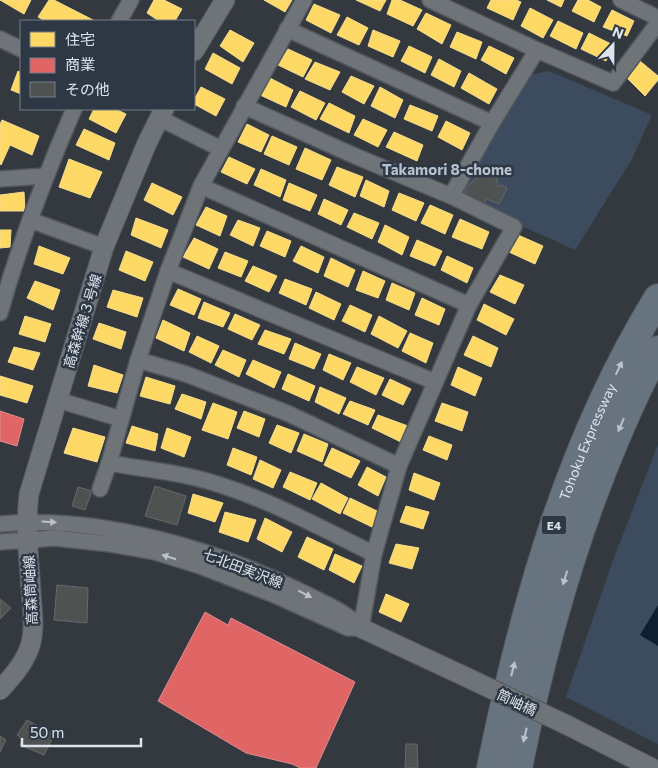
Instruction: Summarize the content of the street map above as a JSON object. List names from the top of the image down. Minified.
{"streets":{"highway":["Tohoku Expressway","E4"],"street":["高森幹線３号線","七北田実沢線","高森筒岫線","筒岫橋"]},"crossings":[["高森幹線３号線","七北田実沢線"],["高森幹線３号線","高森筒岫線"],["七北田実沢線","筒岫橋"]],"districts":["Takamori 8-chome"],"legend":["住宅","商業","その他"],"scale_bar":"50 m","north":"top"}
